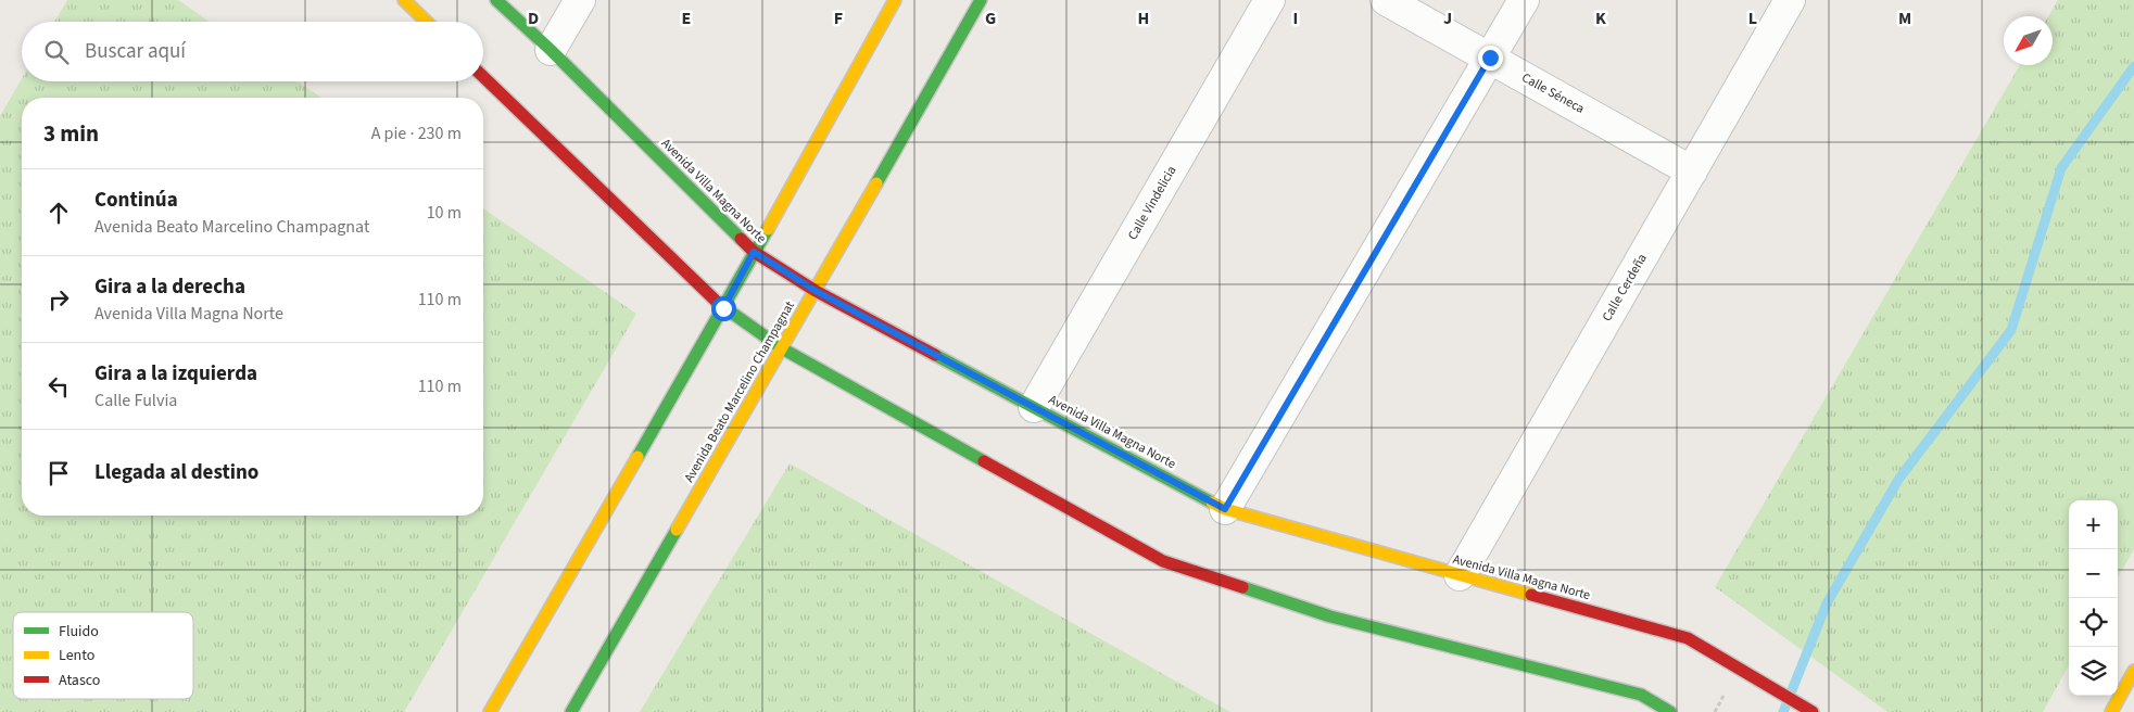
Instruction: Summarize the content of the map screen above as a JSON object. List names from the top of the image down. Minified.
{"streets":{"street":["Calle Séneca","Avenida Villa Magna Norte","Calle Vindelicia","Calle Cerdeña","Avenida Beato Marcelino Champagnat"]},"crossings":[["Calle Séneca","Calle Cerdeña"],["Avenida Villa Magna Norte","Calle Vindelicia"],["Avenida Villa Magna Norte","Calle Cerdeña"],["Avenida Villa Magna Norte","Avenida Beato Marcelino Champagnat"]],"legend":["Fluido","Lento","Atasco"],"north":"bottom left","page":{"search":"Buscar aquí","heading":["3 min","A pie · 230 m"],"list":[["Continúa","Avenida Beato Marcelino Champagnat","10 m"],["Gira a la derecha","Avenida Villa Magna Norte","110 m"],["Gira a la izquierda","Calle Fulvia","110 m"],"Llegada al destino"],"map_buttons":["+","−"]},"grid":{"columns":["D","E","F","G","H","I","J","K","L","M"]}}
